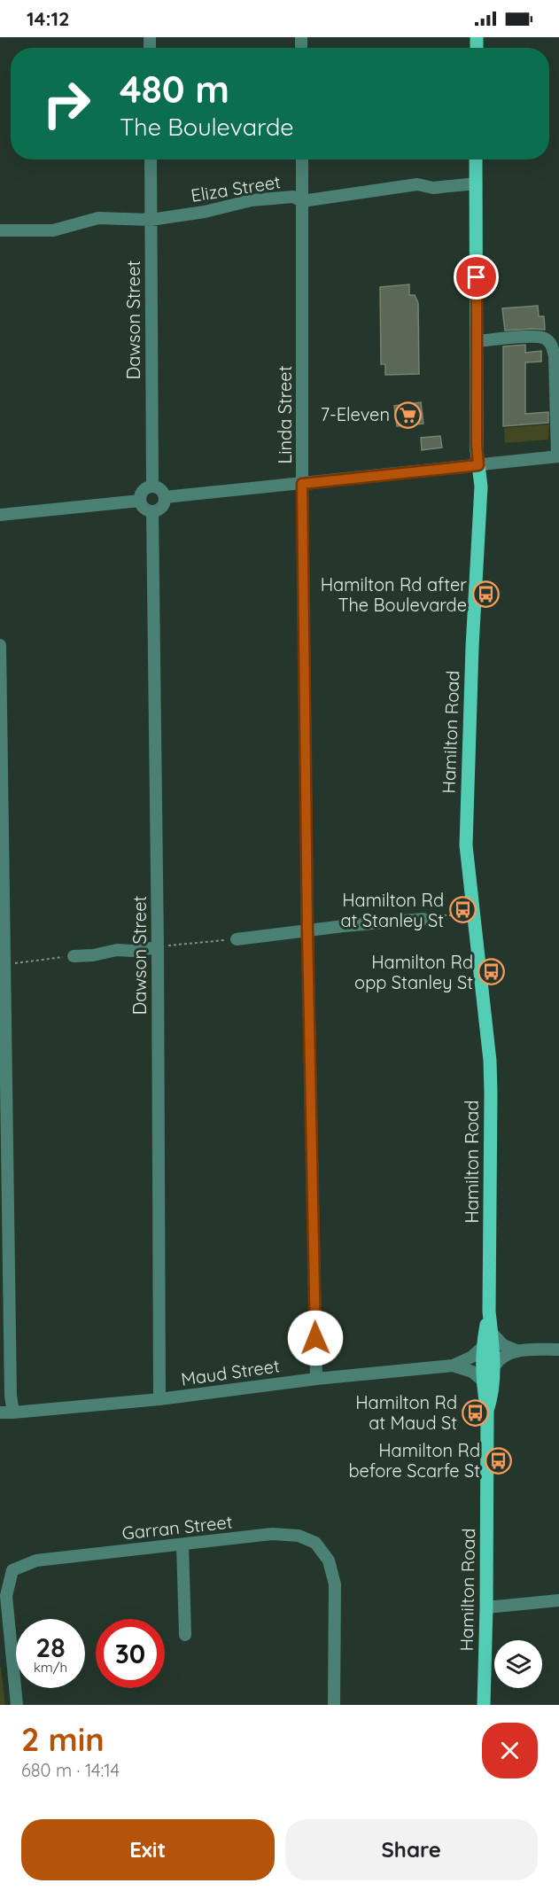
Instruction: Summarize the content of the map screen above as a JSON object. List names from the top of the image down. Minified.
{"streets":{"main road":["Hamilton Road"],"street":["Eliza Street","Dawson Street","Linda Street","Maud Street","Garran Street"]},"crossings":[["Eliza Street","Dawson Street"],["Eliza Street","Linda Street"],["Eliza Street","Hamilton Road"],["Dawson Street","Maud Street"],["Linda Street","Maud Street"],["Hamilton Road","Maud Street"]],"places":{"supermarket":["7-Eleven"],"bus stop":["Hamilton Rd after The Boulevarde","Hamilton Rd at Stanley St","Hamilton Rd opp Stanley St","Hamilton Rd at Maud St","Hamilton Rd before Scarfe St"]},"page":{"status":"14:12","turn":["480 m","The Boulevarde"],"speed":"28 km/h","limit":"30","heading":["2 min","680 m · 14:14"],"buttons":["Exit","Share"]}}
